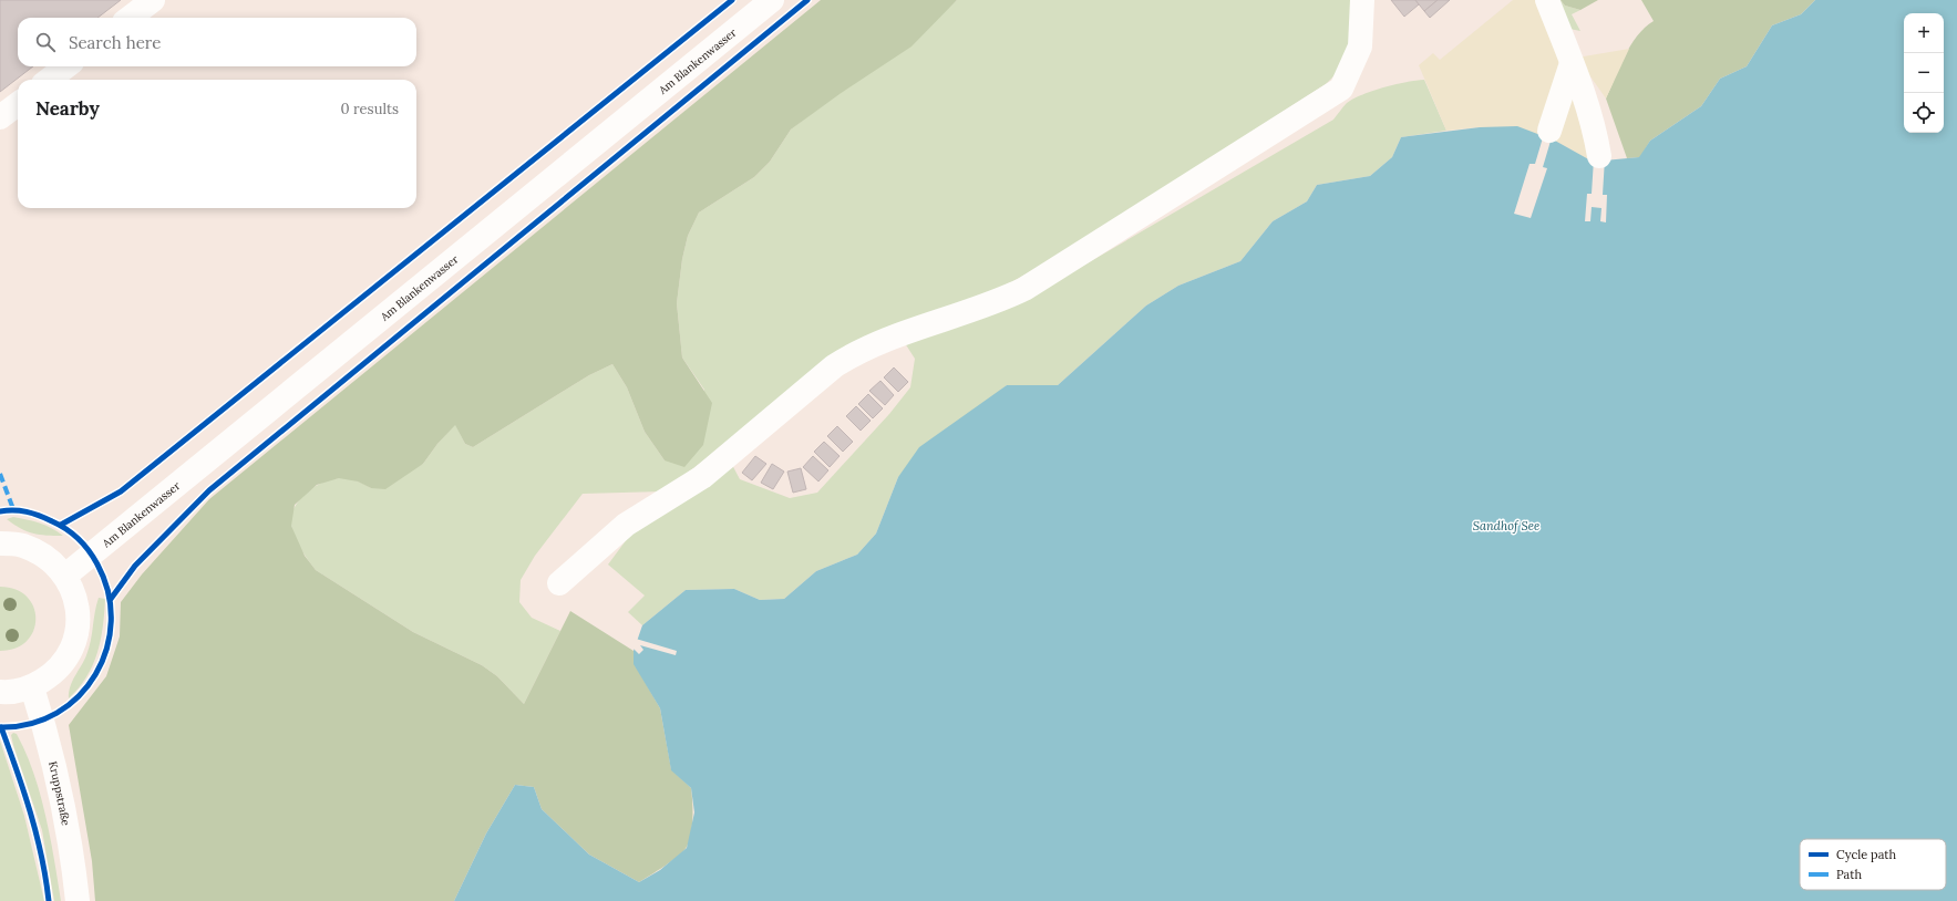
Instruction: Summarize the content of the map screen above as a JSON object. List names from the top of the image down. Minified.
{"streets":{"street":["Am Blankenwasser","Kruppstraße"]},"water":["Sandhof See"],"legend":["Cycle path","Path"],"page":{"map_buttons":["+","−"],"search":"Search here","heading":["Nearby","0 results"]}}
